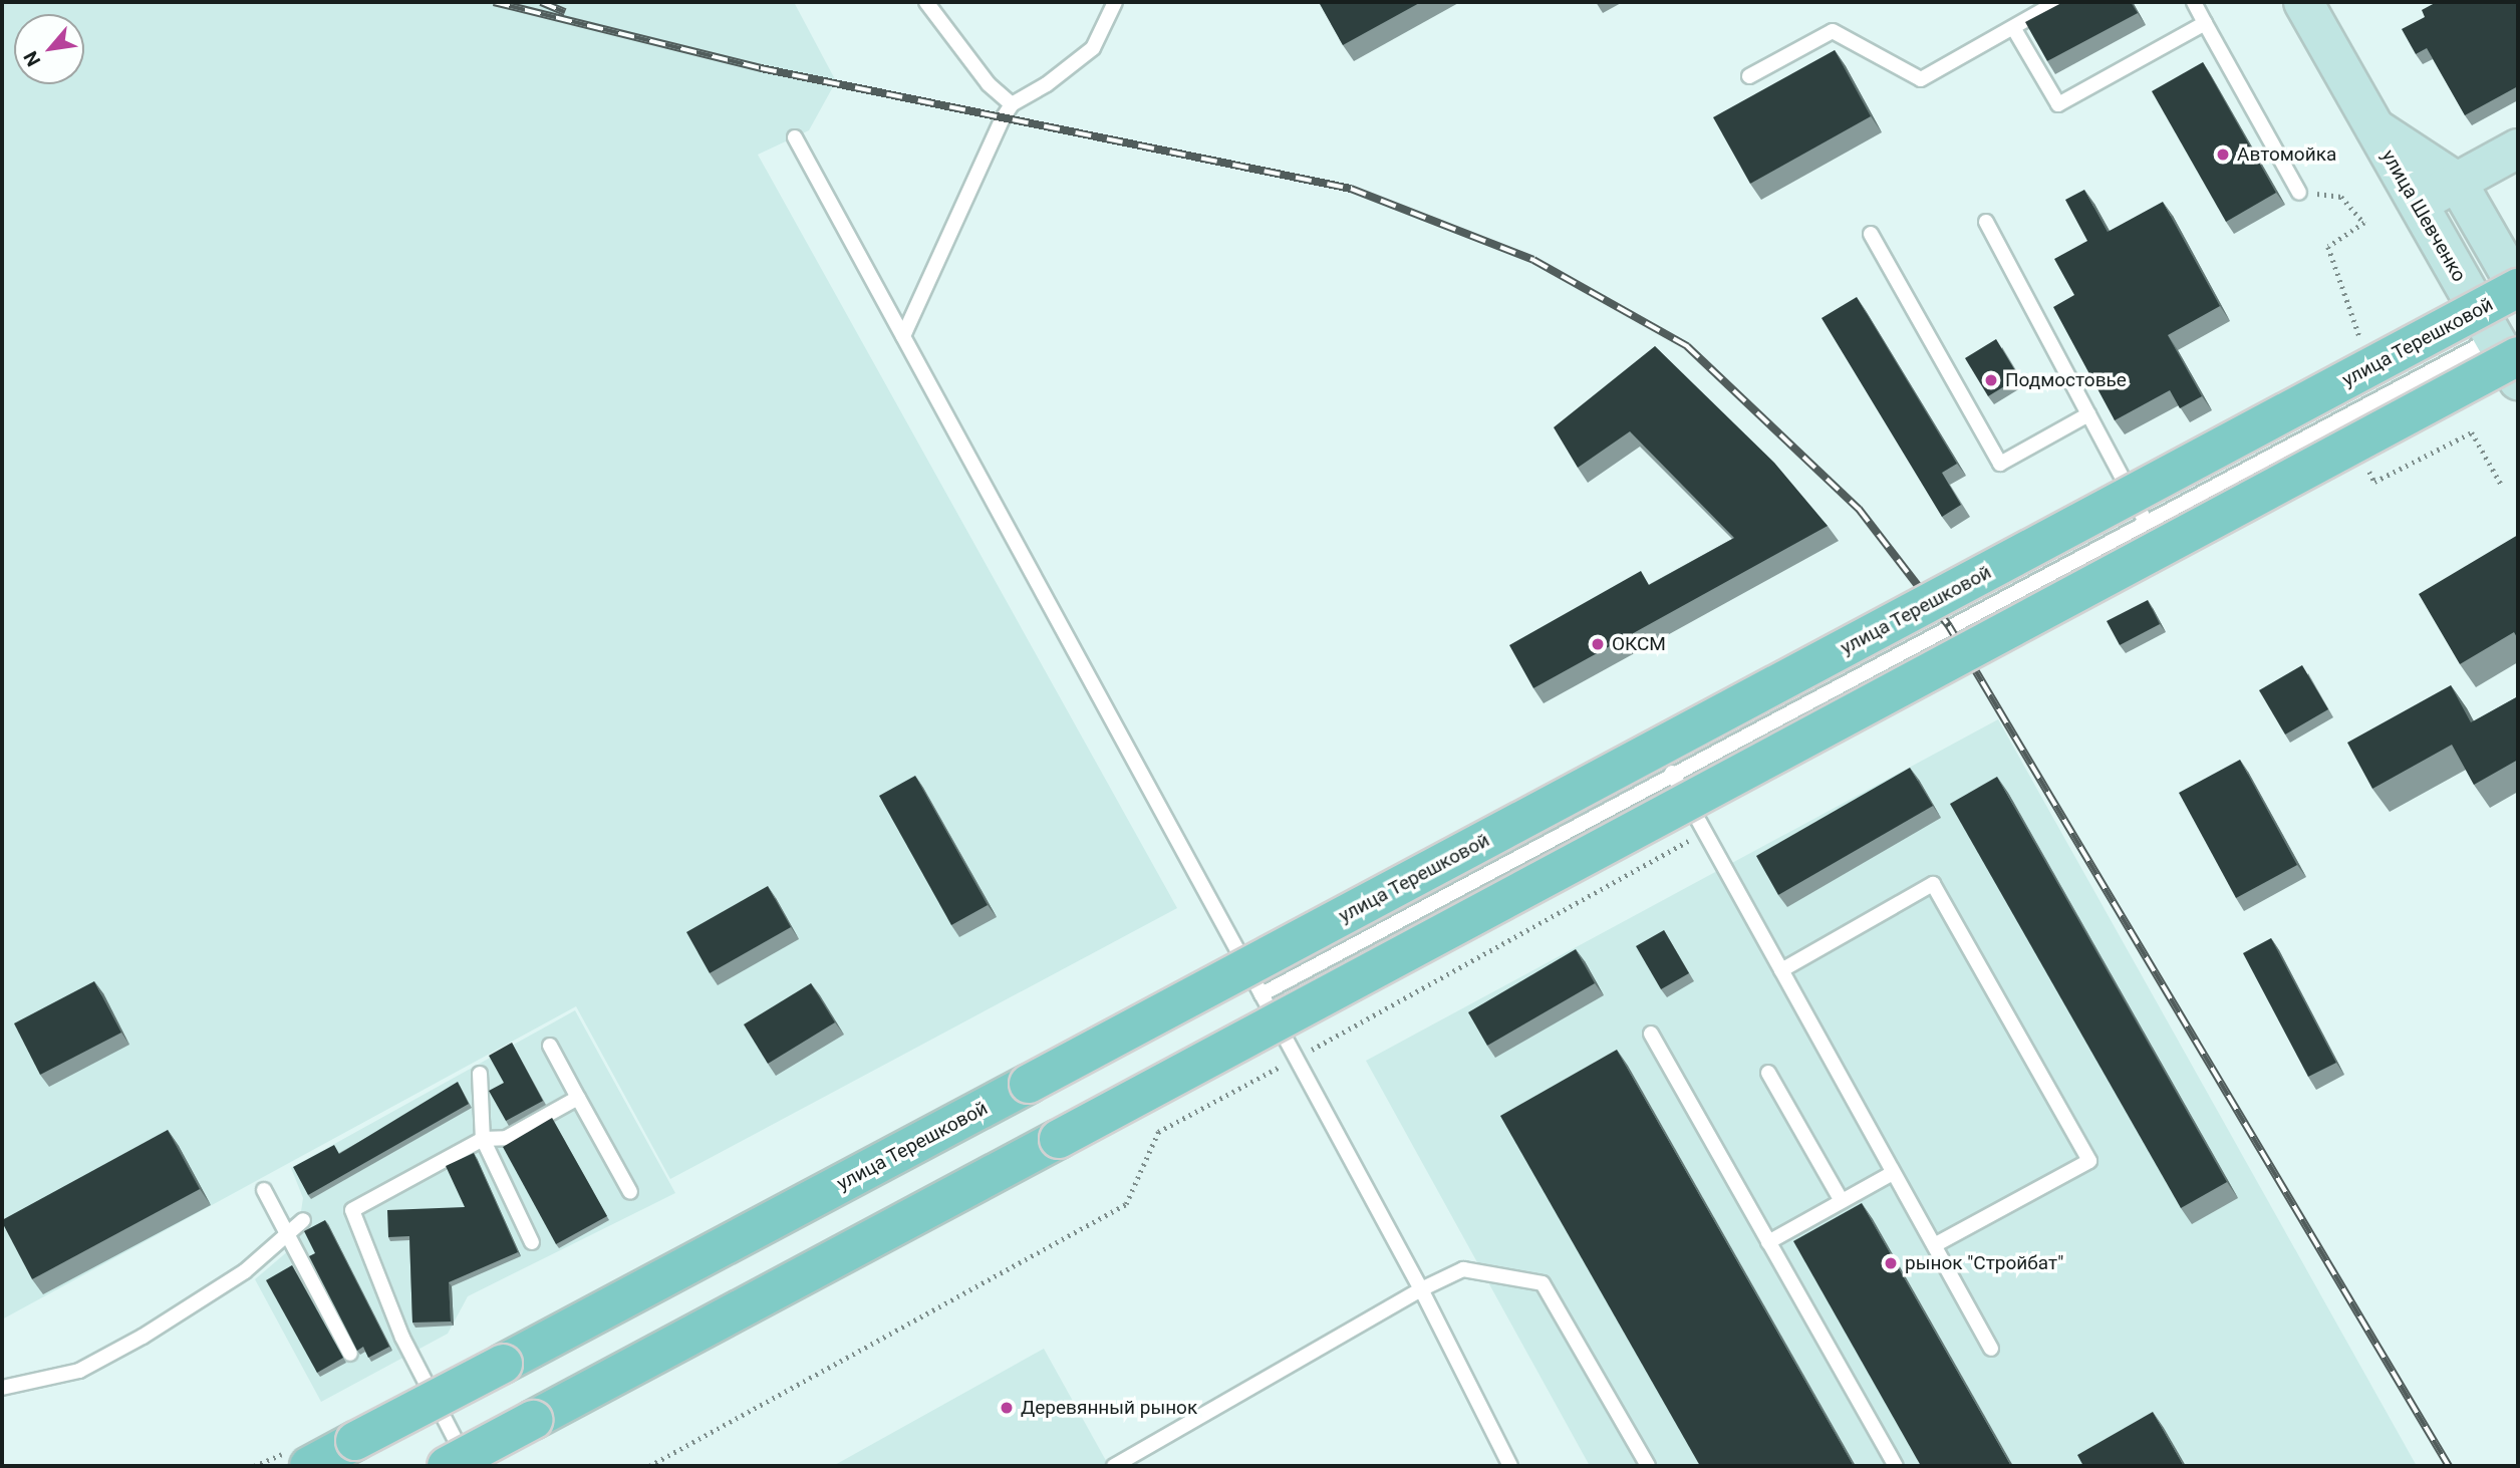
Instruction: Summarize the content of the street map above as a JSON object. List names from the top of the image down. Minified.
{"streets":{"main road":["улица Шевченко","улица Терешковой"]},"crossings":[["улица Шевченко","улица Терешковой"]],"places":["Автомойка","Подмостовье","ОКСМ","рынок \"Стройбат\"","Деревянный рынок"],"north":"bottom left"}
